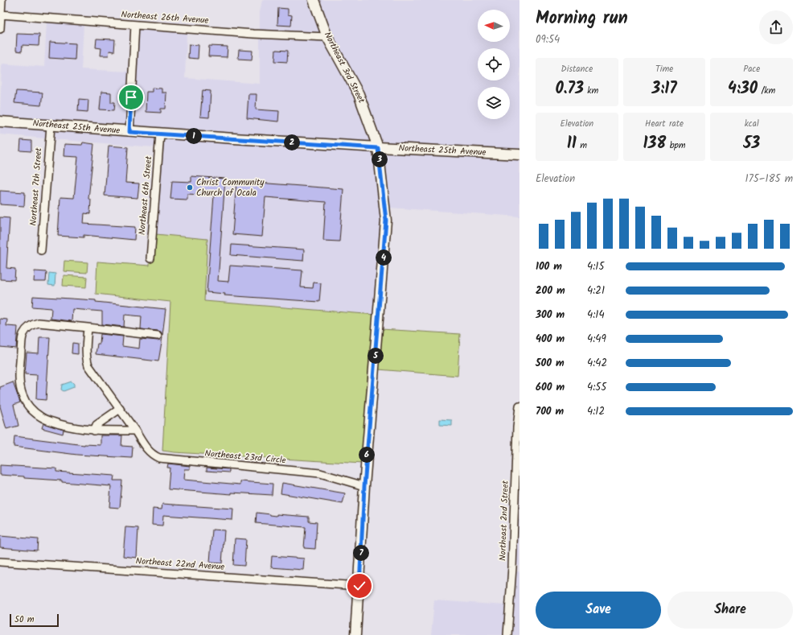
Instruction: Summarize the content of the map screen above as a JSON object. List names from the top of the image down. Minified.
{"streets":{"street":["Northeast 26th Avenue","Northeast 3rd Street","Northeast 25th Avenue","Northeast 7th Street","Northeast 6th Street","Northeast 23rd Circle","Northeast 2nd Street","Northeast 22nd Avenue"]},"crossings":[["Northeast 26th Avenue","Northeast 3rd Street"],["Northeast 3rd Street","Northeast 25th Avenue"],["Northeast 3rd Street","Northeast 23rd Circle"],["Northeast 3rd Street","Northeast 22nd Avenue"],["Northeast 25th Avenue","Northeast 7th Street"],["Northeast 25th Avenue","Northeast 6th Street"]],"places":["Christ Community Church of Ocala"],"scale_bar":"50 m","north":"left","page":{"heading":["Morning run","09:54"],"stats":[["Distance","0.73 km"],["Time","3:17"],["Pace","4:30 /km"],["Elevation","11 m"],["Heart rate","138 bpm"],["kcal","53"]],"pins":["1","2","3","4","5","6","7"],"chart":["Elevation","175–185 m"],"list":[{"name":"100 m","note":"4:15"},{"name":"200 m","note":"4:21"},{"name":"300 m","note":"4:14"},{"name":"400 m","note":"4:49"},{"name":"500 m","note":"4:42"},{"name":"600 m","note":"4:55"},{"name":"700 m","note":"4:12"}],"buttons":["Save","Share"],"scale":"50 m"}}
